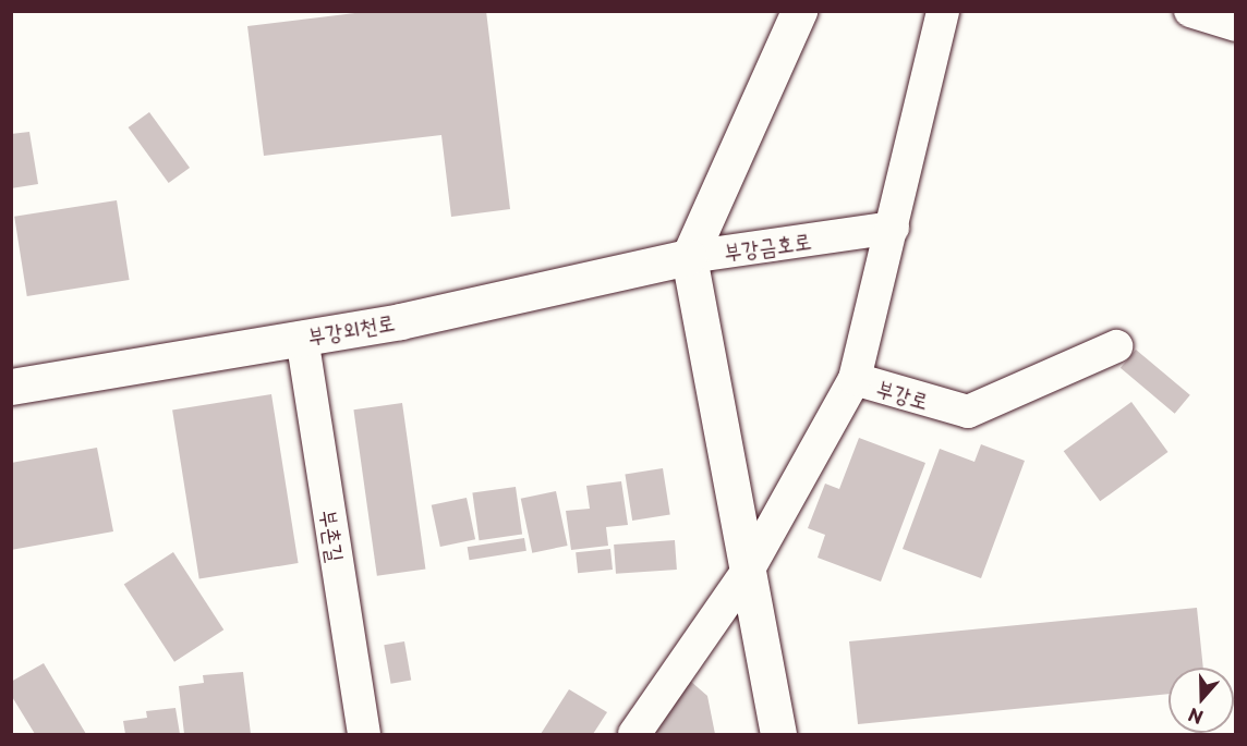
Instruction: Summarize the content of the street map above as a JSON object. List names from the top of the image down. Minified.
{"streets":{"street":["부강금호로","부강외천로","부강로","부촌길"]},"crossings":[["부강금호로","부강외천로"],["부강외천로","부촌길"]],"north":"bottom"}
